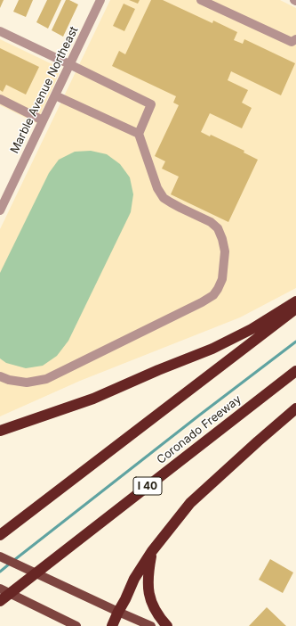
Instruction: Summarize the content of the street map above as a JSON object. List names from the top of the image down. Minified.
{"streets":{"highway":["Coronado Freeway","I 40"],"street":["Marble Avenue Northeast"]}}
